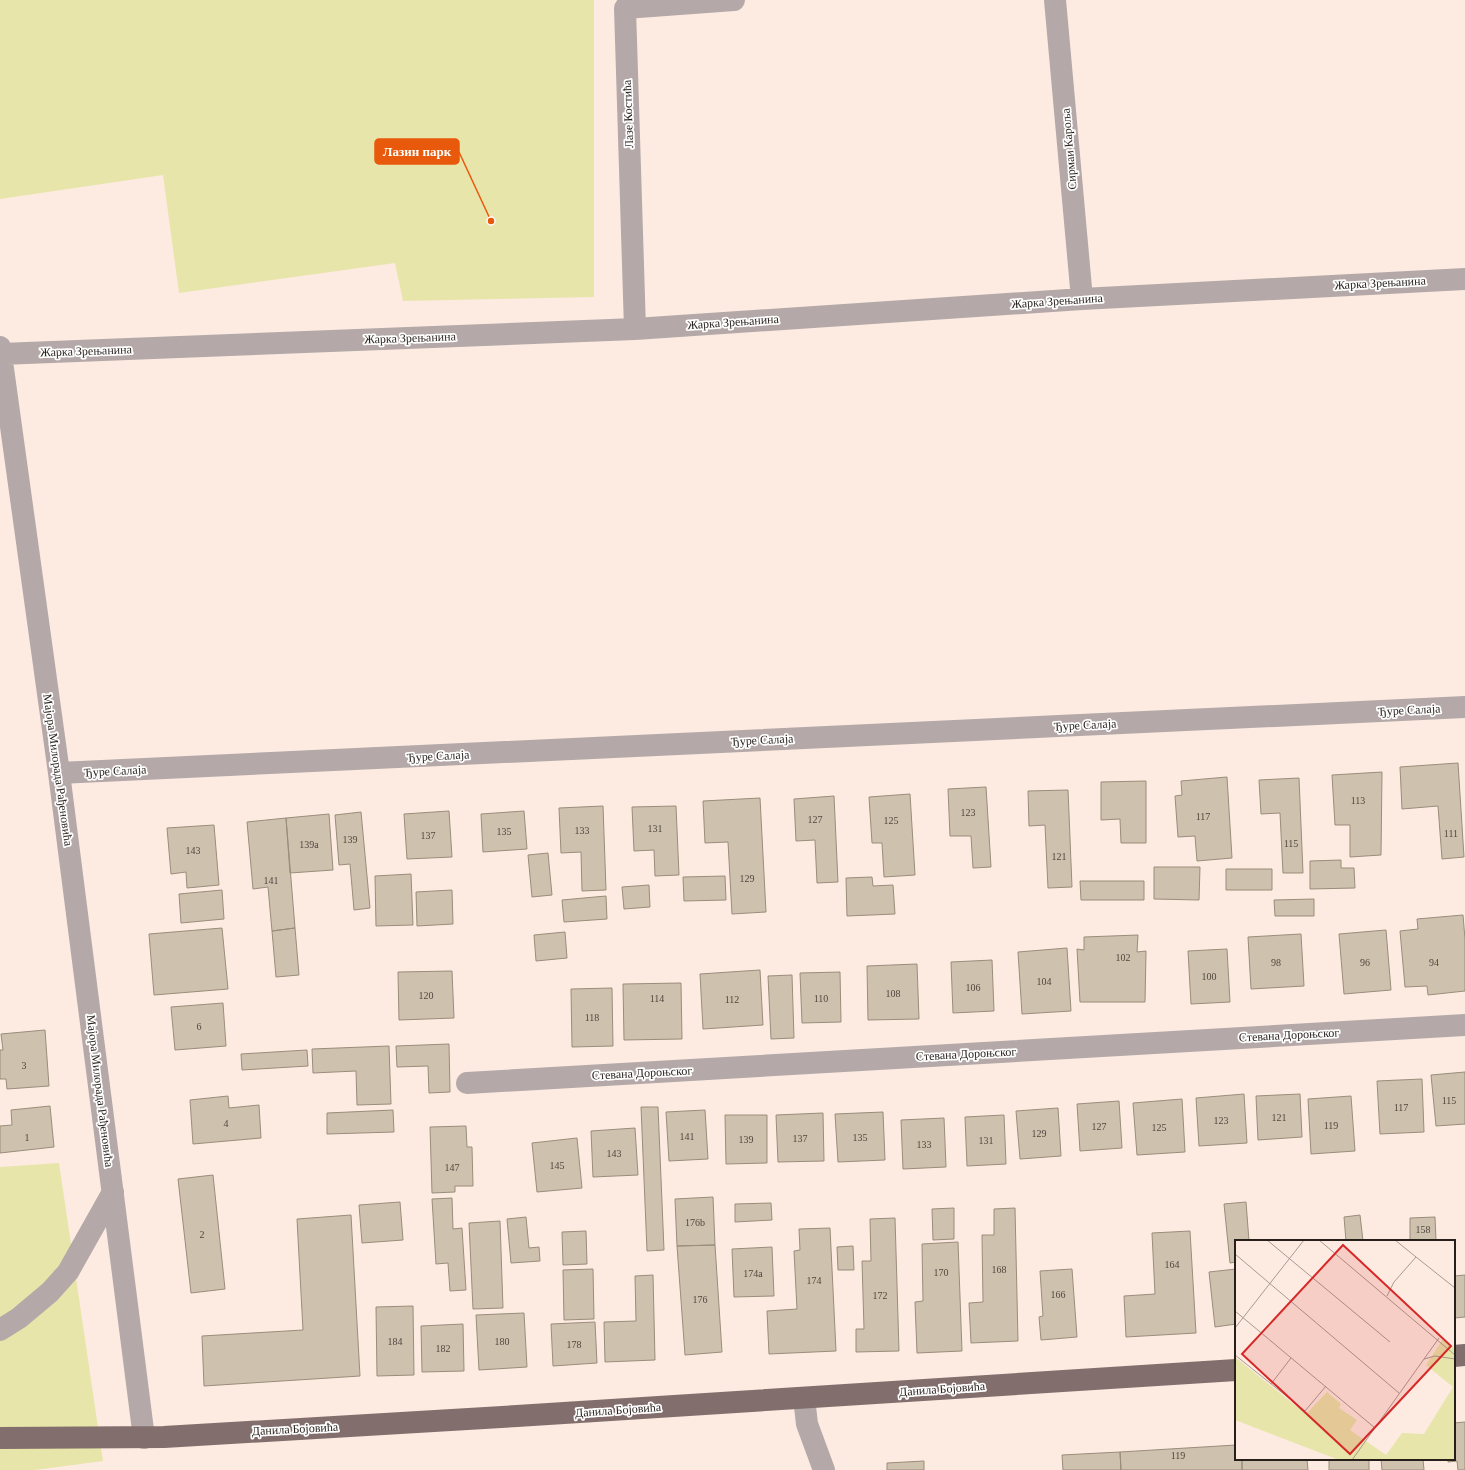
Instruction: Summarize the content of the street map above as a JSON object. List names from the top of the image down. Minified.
{"streets":{"main road":["Данила Бојовића"],"street":["Лазе Костића","Сирмаи Кароља","Жарка Зрењанина","Ђуре Салаја","Мајора Милорада Рађеновића","Стевана Дороњског"]},"crossings":[["Лазе Костића","Жарка Зрењанина"],["Сирмаи Кароља","Жарка Зрењанина"],["Жарка Зрењанина","Мајора Милорада Рађеновића"],["Ђуре Салаја","Мајора Милорада Рађеновића"],["Мајора Милорада Рађеновића","Данила Бојовића"]],"places":["Лазин парк"],"house_numbers":["113","123","117","127","125","131","133","135","111","137","139","115","139a","143","121","129","141","102","98","96","94","100","104","106","108","120","114","110","112","118","6","3","115","117","121","123","4","119","127","125","129","141","1","135","137","139","131","133","143","145","147","176b","158","2","164","168","170","174a","174","166","172","176","184","180","178","182","119"]}
